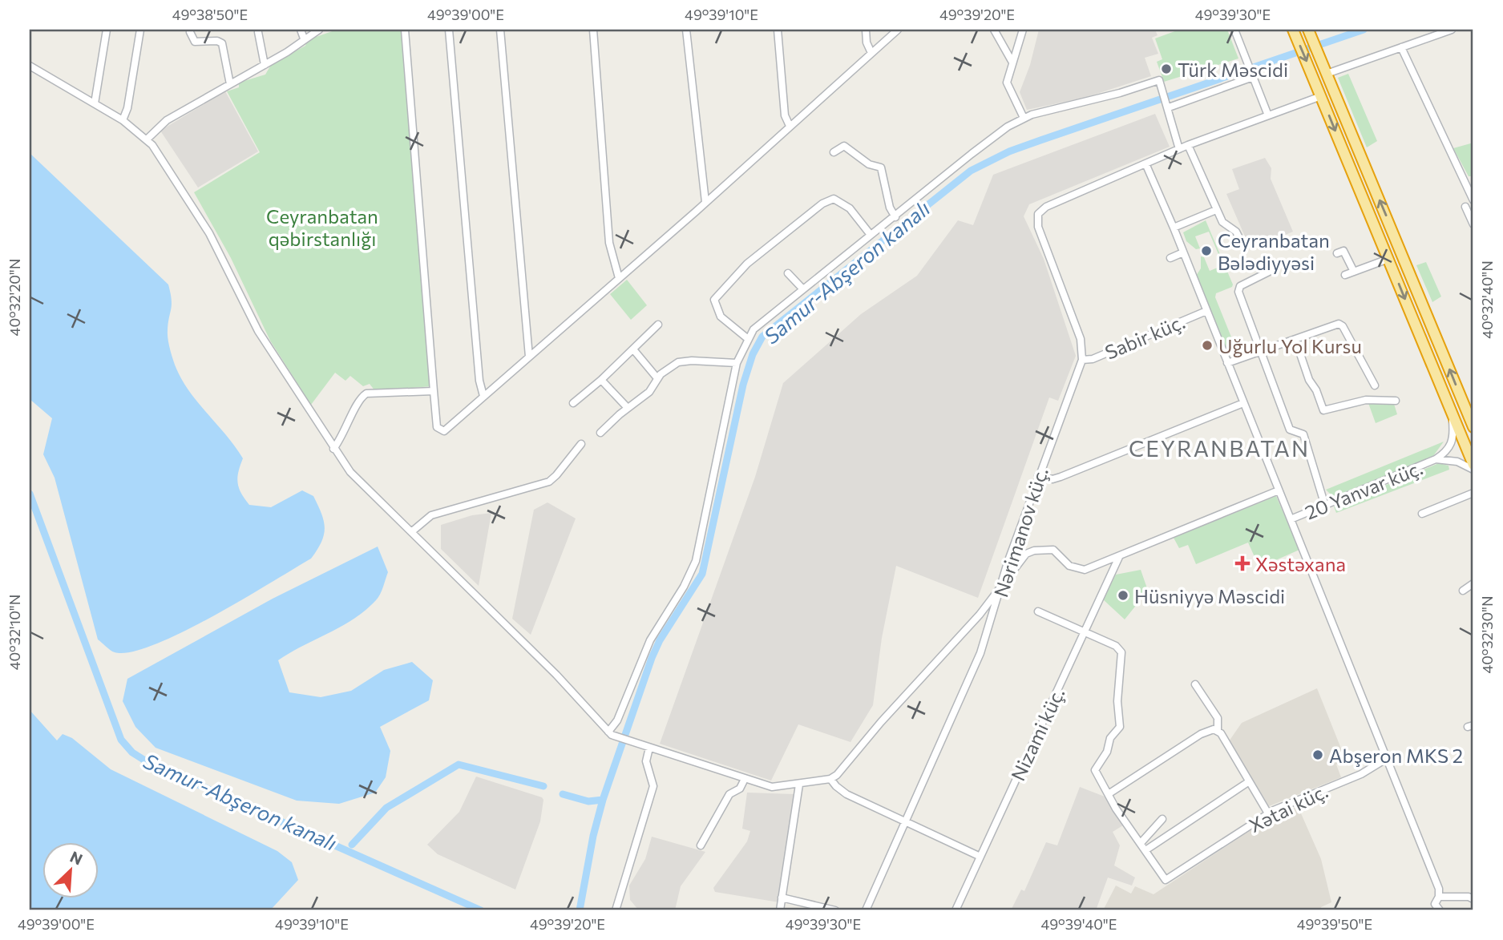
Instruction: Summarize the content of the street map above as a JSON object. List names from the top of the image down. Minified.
{"streets":{"street":["Sabir küç.","20 Yanvar küç.","Nərimanov küç.","Nizami küç.","Xətai küç."]},"crossings":[["Sabir küç.","Nərimanov küç."]],"districts":["CEYRANBATAN"],"water":["Samur-Abşeron kanalı"],"parks":["Ceyranbatan qəbirstanlığı"],"places":{"other":["Türk Məscidi","Ceyranbatan Bələdiyyəsi","Uğurlu Yol Kursu","Hüsniyyə Məscidi","Abşeron MKS 2"],"health":["Xəstəxana"]},"north":"top right","coordinates":["49°38'50\"E","49°39'00\"E","49°39'10\"E","49°39'20\"E","49°39'30\"E","40°32'20\"N","40°32'40\"N","40°32'10\"N","40°32'30\"N","49°39'40\"E","49°39'50\"E"]}
